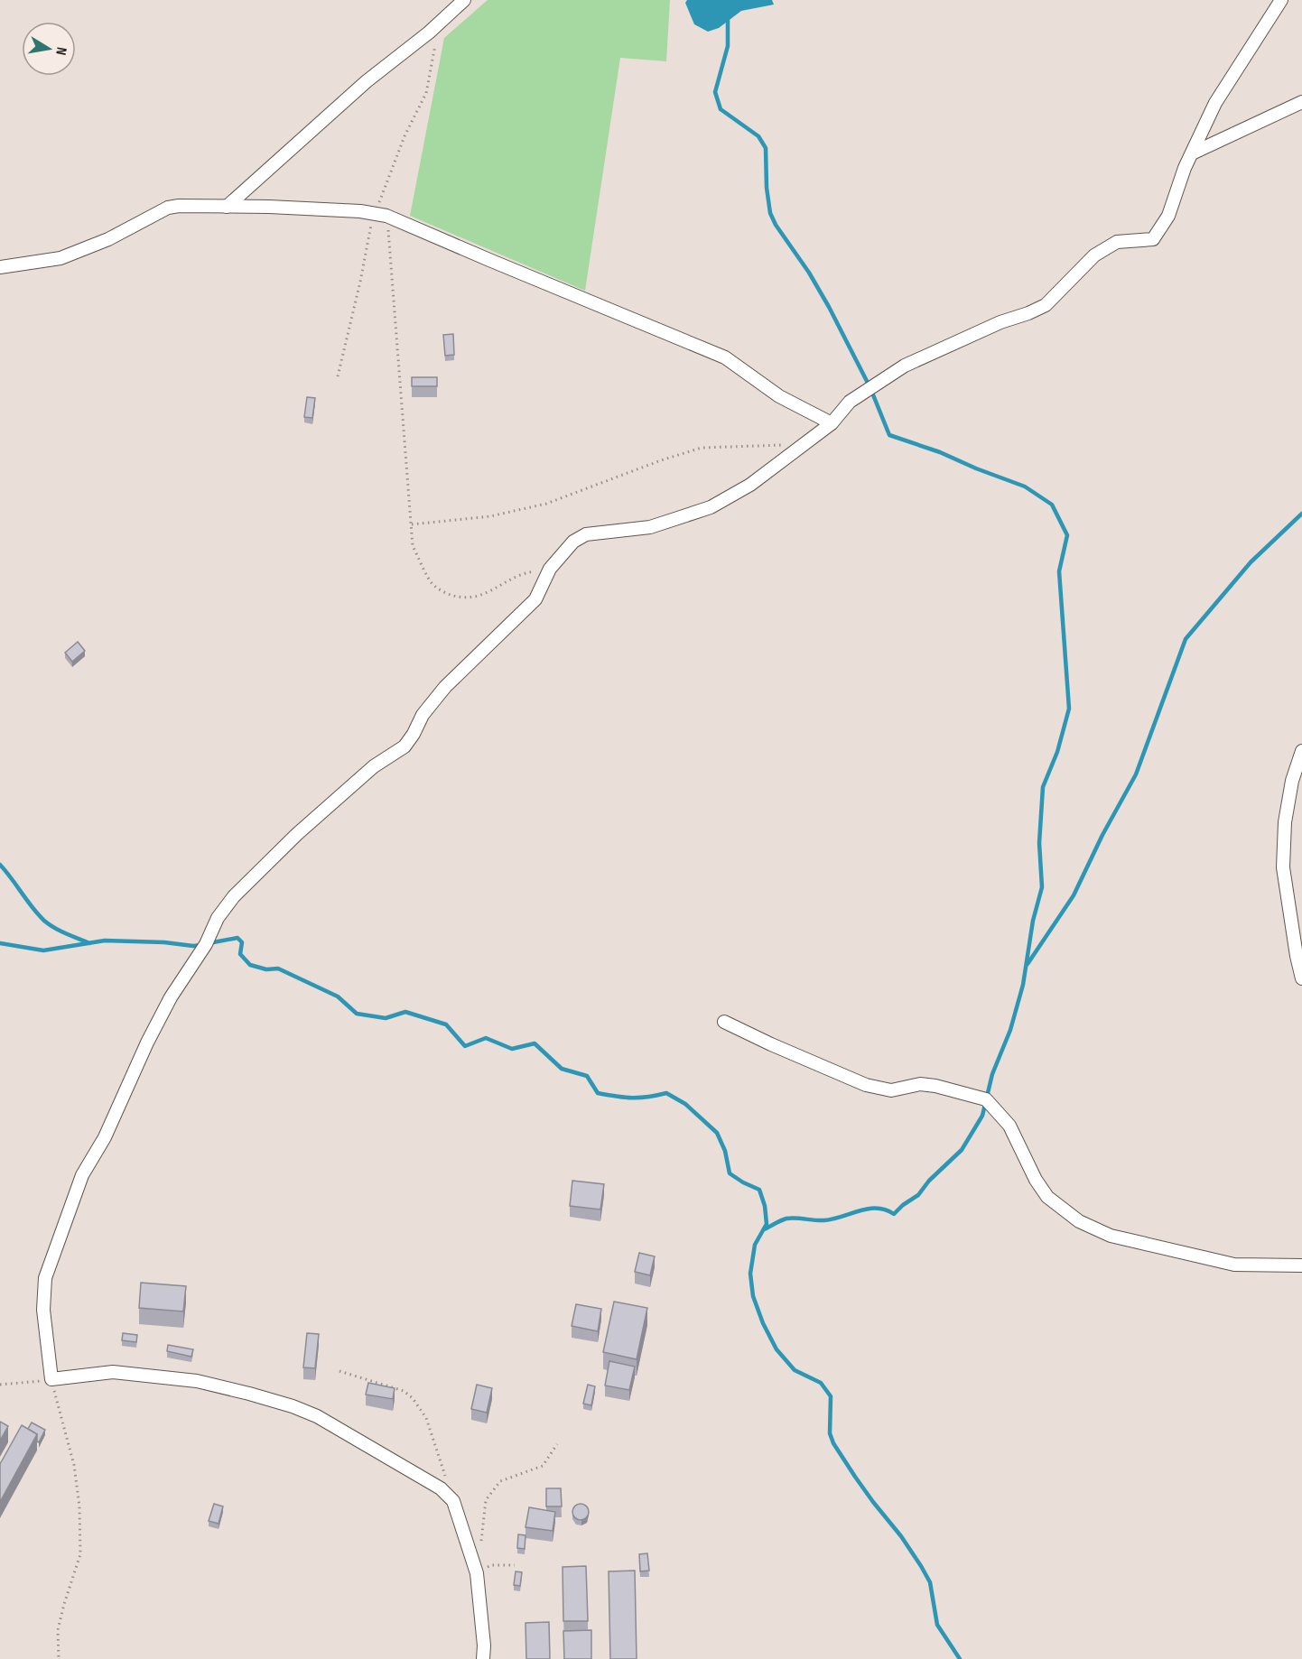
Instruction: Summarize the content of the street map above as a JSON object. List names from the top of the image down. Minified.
{"north":"right"}
